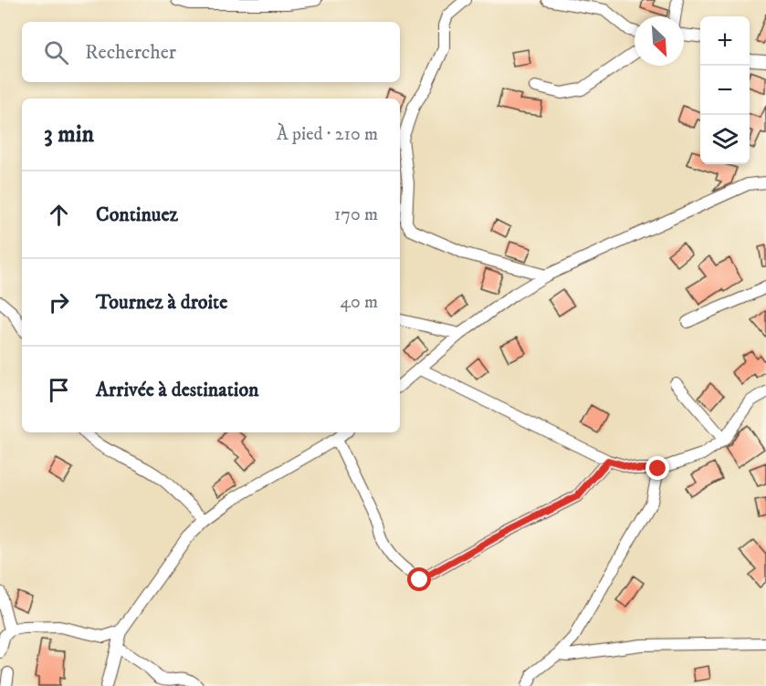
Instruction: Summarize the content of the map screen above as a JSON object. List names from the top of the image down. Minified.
{"north":"bottom right","page":{"map_buttons":["+","−"],"search":"Rechercher","heading":["3 min","À pied · 210 m"],"list":[["Continuez","170 m"],["Tournez à droite","40 m"],"Arrivée à destination"]}}
